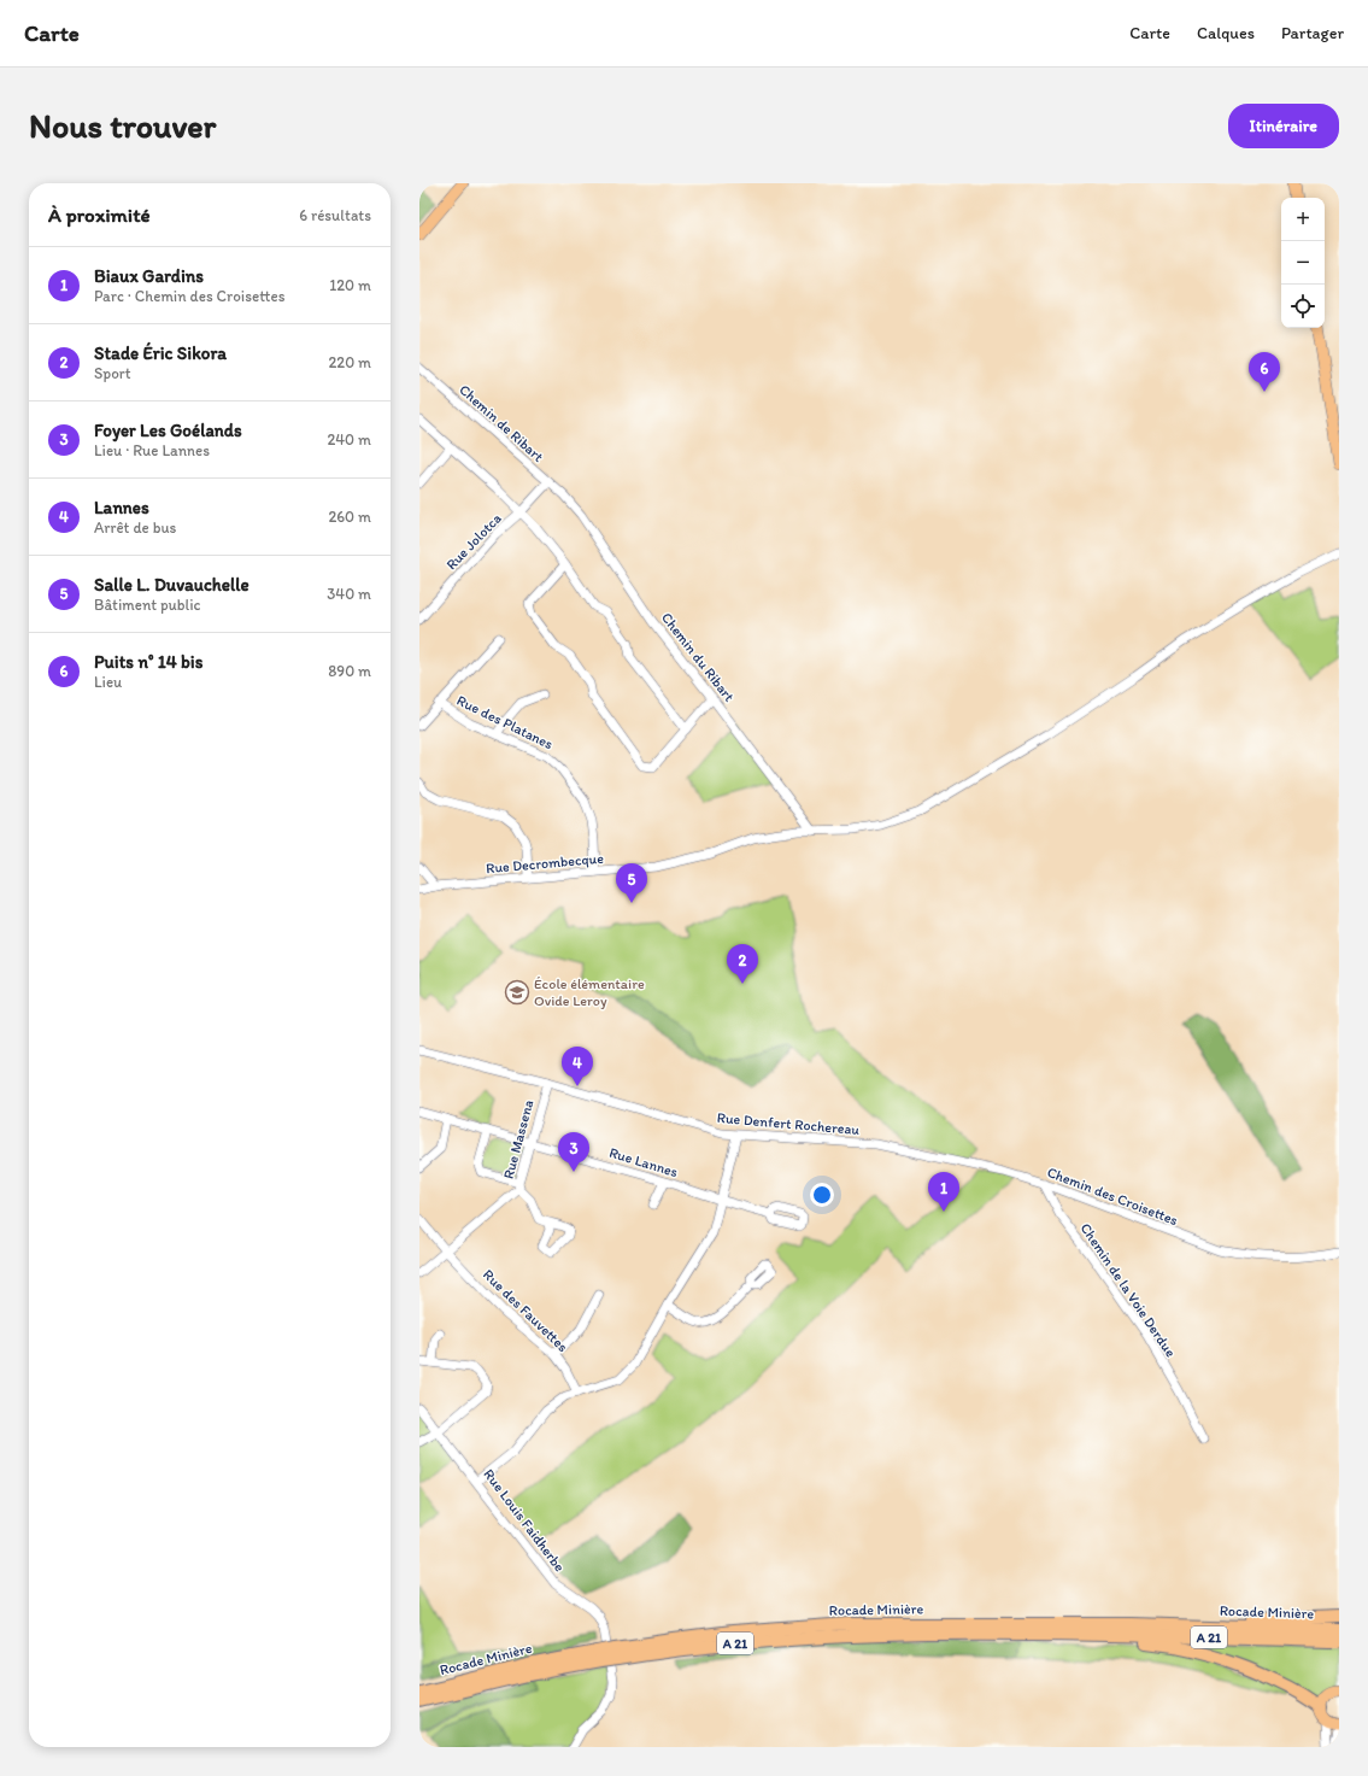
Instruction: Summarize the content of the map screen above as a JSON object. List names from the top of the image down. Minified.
{"streets":{"highway":["Rocade Minière","A 21"],"street":["Chemin de Ribart","Rue Jolotca","Chemin du Ribart","Rue des Platanes","Rue Decrombecque","Rue Denfert Rochereau","Rue Massena","Rue Lannes","Chemin des Croisettes","Chemin de la Voie Derdue","Rue des Fauvettes","Rue Louis Faidherbe"]},"crossings":[["Chemin de Ribart","Rue Jolotca"],["Chemin de Ribart","Chemin du Ribart"],["Chemin du Ribart","Rue Decrombecque"],["Rue des Platanes","Rue Decrombecque"],["Rue Denfert Rochereau","Rue Massena"],["Rue Denfert Rochereau","Chemin des Croisettes"],["Rue Massena","Rue Lannes"],["Rue Massena","Rue des Fauvettes"],["Chemin des Croisettes","Chemin de la Voie Derdue"]],"places":{"school or university":["École élémentaire Ovide Leroy"]},"page":{"header":"Carte","nav":["Carte","Calques","Partager"],"buttons":"Itinéraire","title":"Nous trouver","heading":["À proximité","6 résultats"],"map_buttons":["+","−"],"list":[{"mark":"1","name":"Biaux Gardins","note":"Parc · Chemin des Croisettes","value":"120 m"},{"mark":"2","name":"Stade Éric Sikora","note":"Sport","value":"220 m"},{"mark":"3","name":"Foyer Les Goélands","note":"Lieu · Rue Lannes","value":"240 m"},{"mark":"4","name":"Lannes","note":"Arrêt de bus","value":"260 m"},{"mark":"5","name":"Salle L. Duvauchelle","note":"Bâtiment public","value":"340 m"},{"mark":"6","name":"Puits n° 14 bis","note":"Lieu","value":"890 m"}],"pins":["6","5","2","4","3","1"]}}
